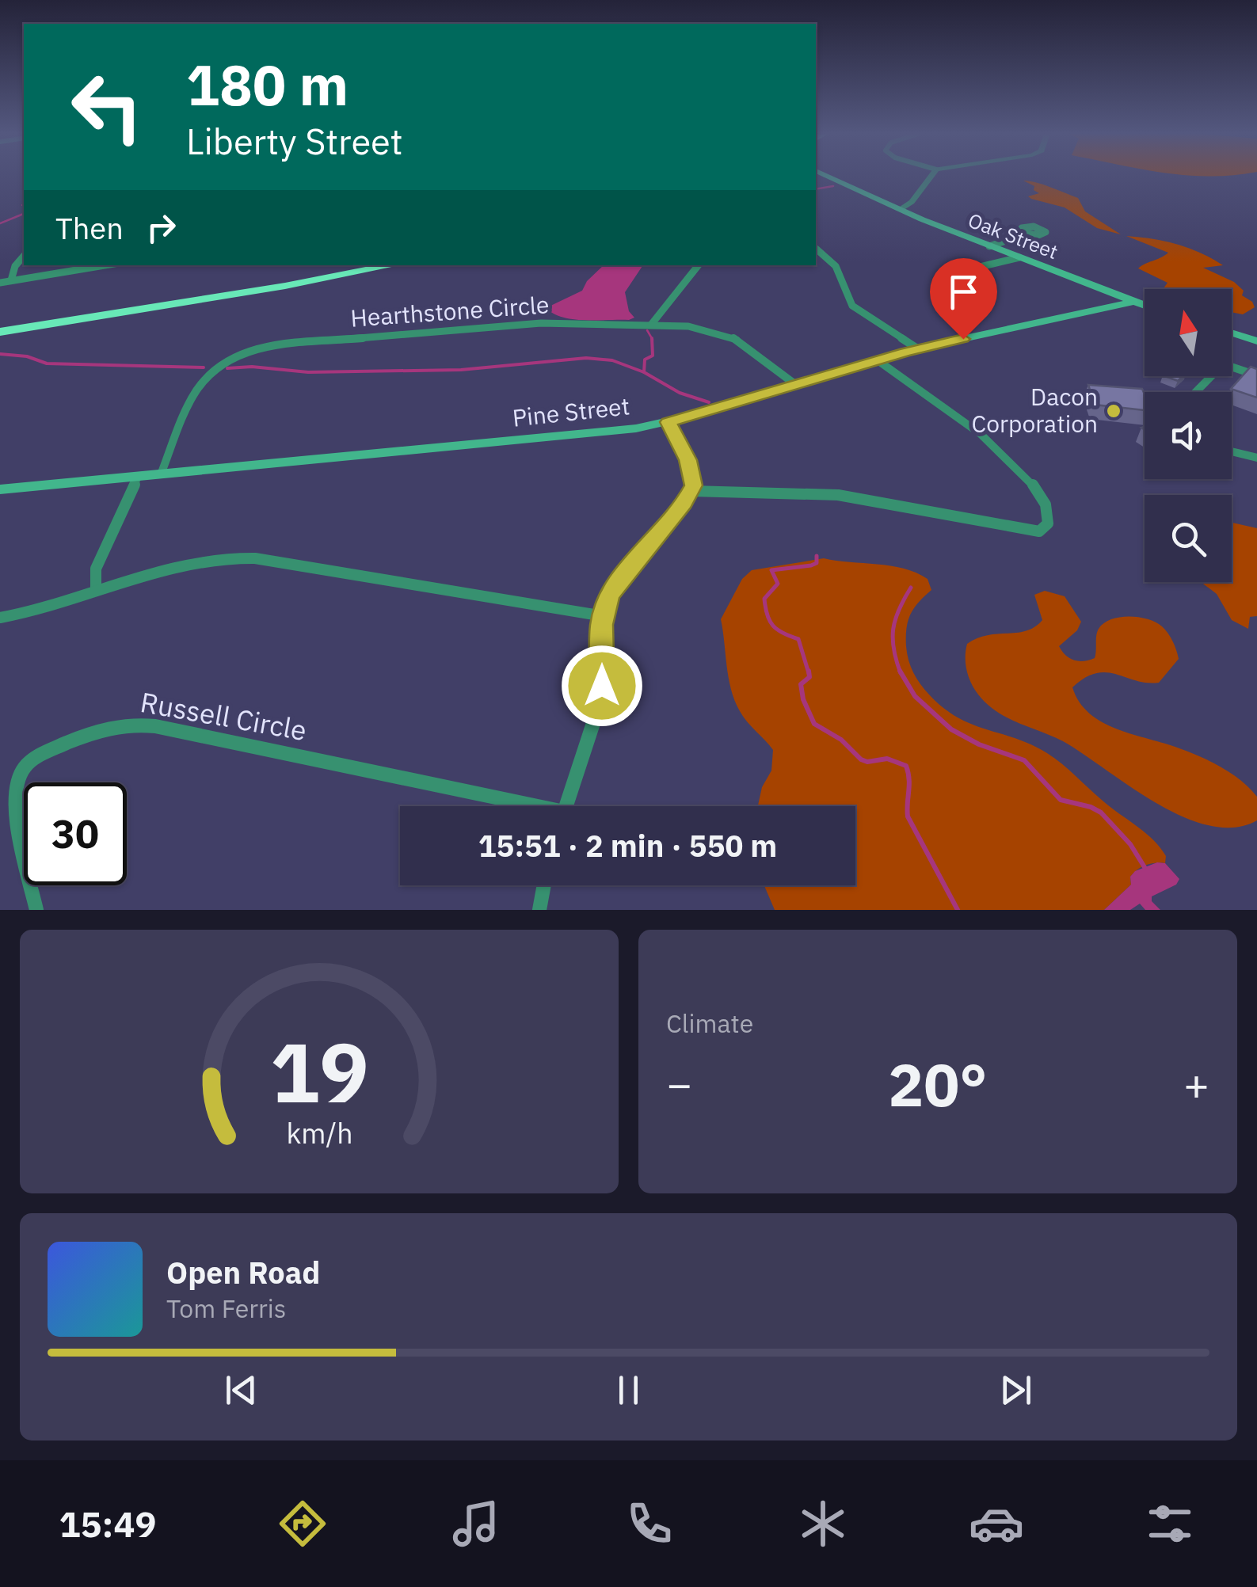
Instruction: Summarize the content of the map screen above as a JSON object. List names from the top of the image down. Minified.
{"streets":{"main road":["Oak Street","Pine Street"],"street":["Hearthstone Circle","Russell Circle"]},"crossings":[["Oak Street","Pine Street"],["Hearthstone Circle","Pine Street"]],"places":["Dacon Corporation"],"north":"top","page":{"turn":["180 m","Liberty Street"],"then":"Then","limit":"30","trip":"15:51 · 2 min · 550 m","tile":"Climate","heat":["−","20°","+"],"song":["Open Road","Tom Ferris"],"tabs":"15:49","gauge":["19","km/h"]}}
